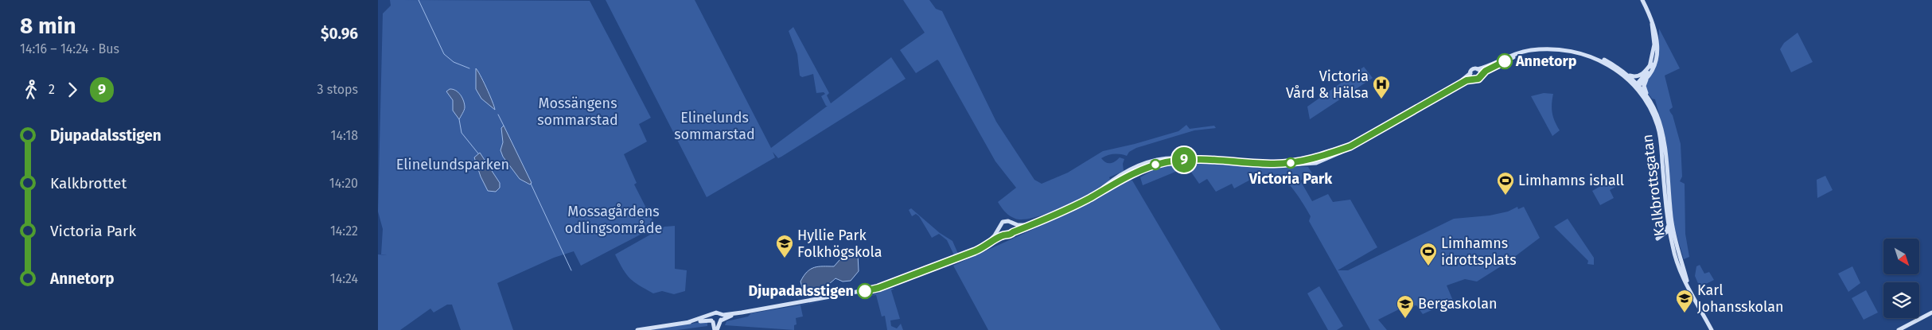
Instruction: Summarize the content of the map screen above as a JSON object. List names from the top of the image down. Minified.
{"streets":{"main road":["Kalkbrottsgatan"]},"parks":["Mossängens sommarstad","Elinelunds sommarstad","Elinelundsparken","Mossagårdens odlingsområde"],"places":{"other":["Annetorp","Victoria Park","Djupadalsstigen"],"hospital":["Victoria Vård & Hälsa"],"sports":["Limhamns ishall","Limhamns idrottsplats"],"school or university":["Hyllie Park Folkhögskola","Karl Johansskolan","Bergaskolan"]},"lines":["bus line 9"],"north":"bottom right","page":{"heading":["8 min","14:16 – 14:24 · Bus","$0.96"],"on_map":"9","legs":["2","9","3 stops"],"list":[{"name":"Djupadalsstigen","value":"14:18"},{"name":"Kalkbrottet","value":"14:20"},{"name":"Victoria Park","value":"14:22"},{"name":"Annetorp","value":"14:24"}]}}
